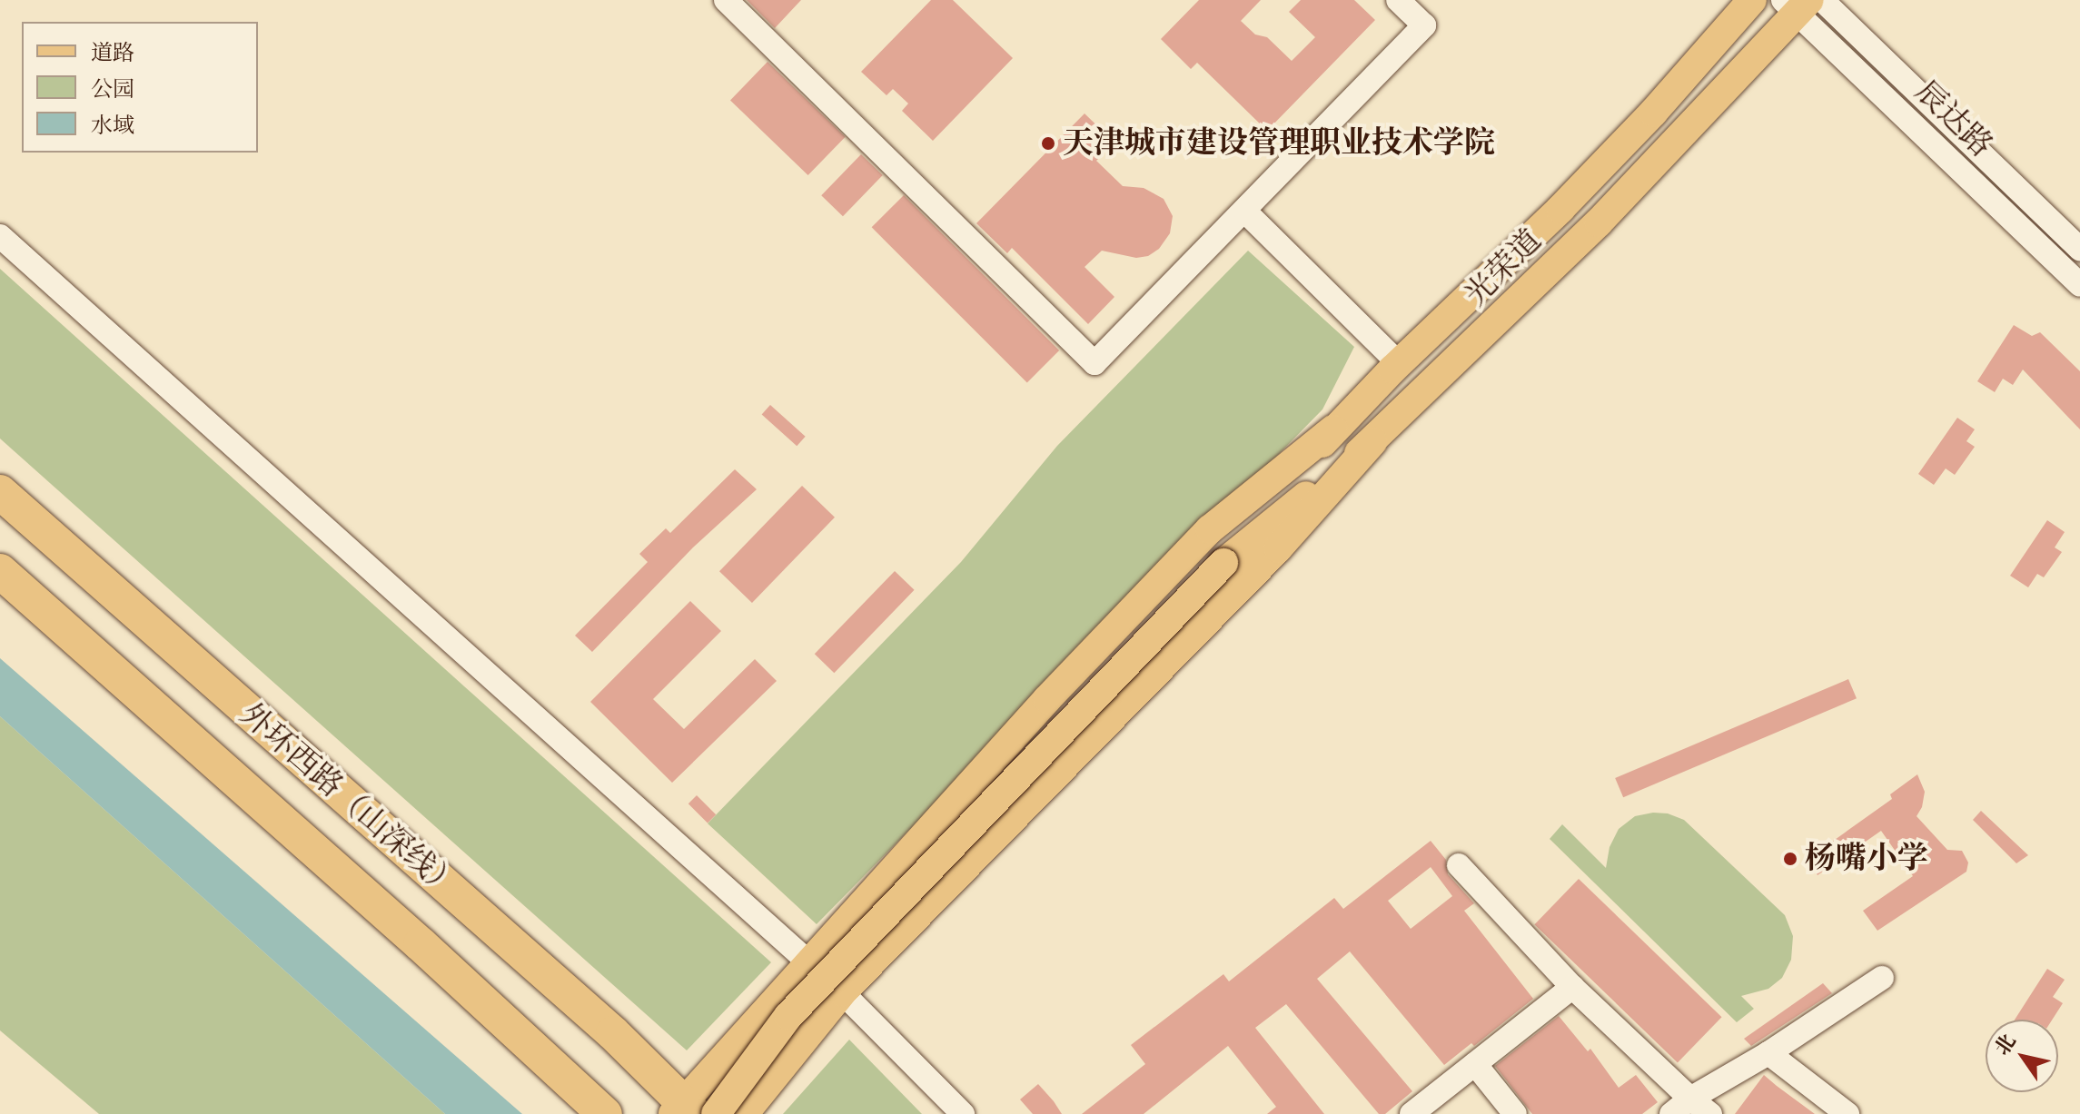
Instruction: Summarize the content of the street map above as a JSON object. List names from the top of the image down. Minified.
{"streets":{"highway":["外环西路（山深线）"],"main road":["光荣道"],"street":["辰达路"]},"crossings":[["辰达路","光荣道"]],"places":["天津城市建设管理职业技术学院","杨嘴小学"],"legend":["道路","公园","水域"],"north":"top left"}
